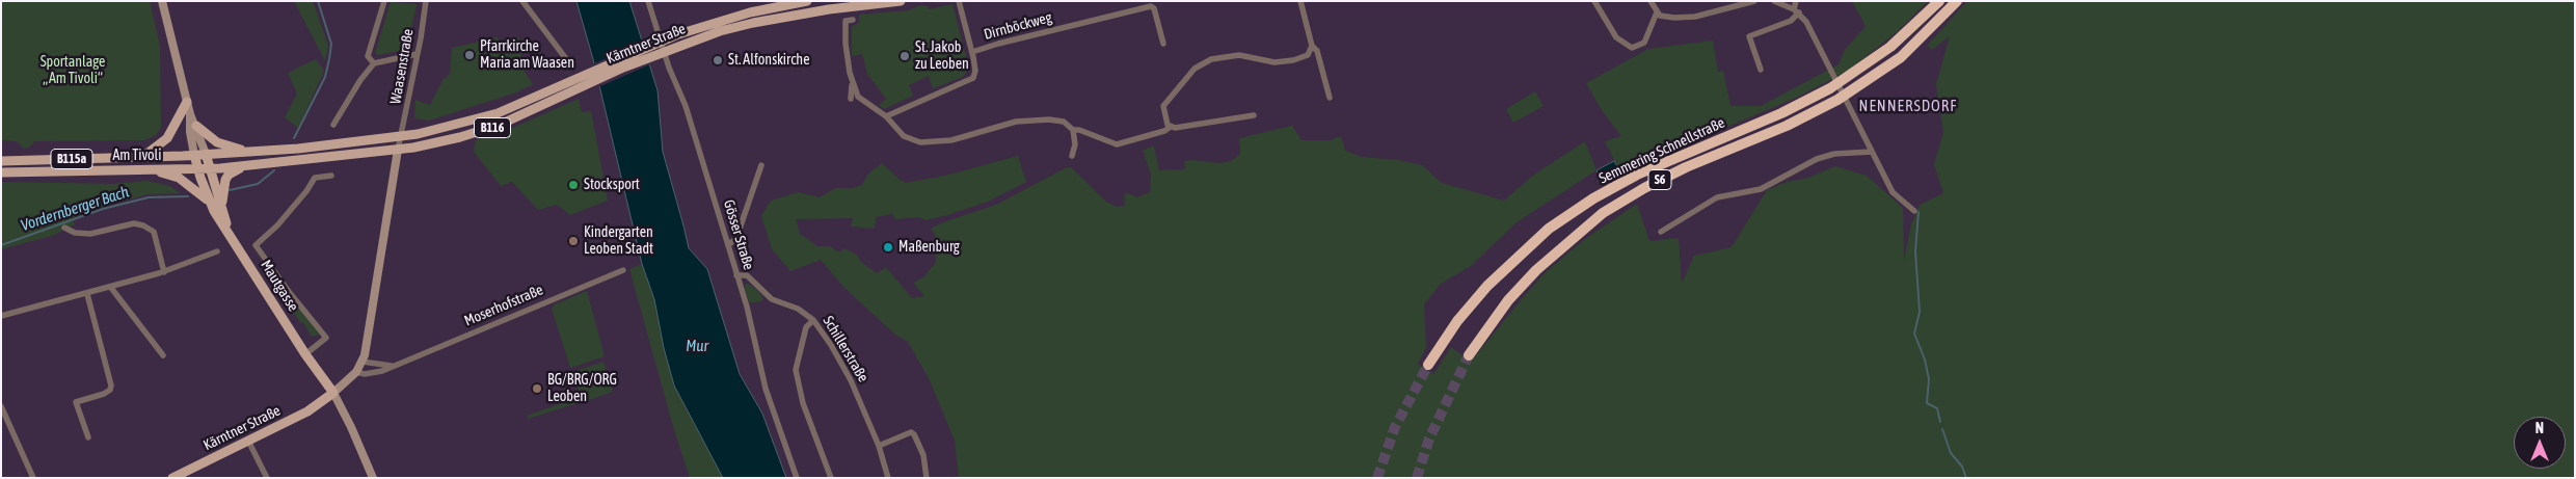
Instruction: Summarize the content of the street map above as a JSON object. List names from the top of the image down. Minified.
{"streets":{"highway":["Semmering Schnellstraße","S6"],"main road":["Kärntner Straße","B116","Am Tivoli","B115a","Mautgasse"],"street":["Dirnböckweg","Waasenstraße","Gösser Straße","Moserhofstraße","Schillerstraße"]},"crossings":[["Kärntner Straße","Waasenstraße"],["Kärntner Straße","B116"],["Kärntner Straße","Mautgasse"],["Waasenstraße","B116"],["B116","Am Tivoli"],["B116","Mautgasse"],["Am Tivoli","Mautgasse"],["Gösser Straße","Schillerstraße"]],"districts":["NENNERSDORF"],"water":["Vordernberger Bach","Mur"],"parks":["Sportanlage „Am Tivoli“"],"places":["Pfarrkirche Maria am Waasen","St. Jakob zu Leoben","St. Alfonskirche","Stocksport","Kindergarten Leoben Stadt","Maßenburg","BG/BRG/ORG Leoben"],"north":"top"}
